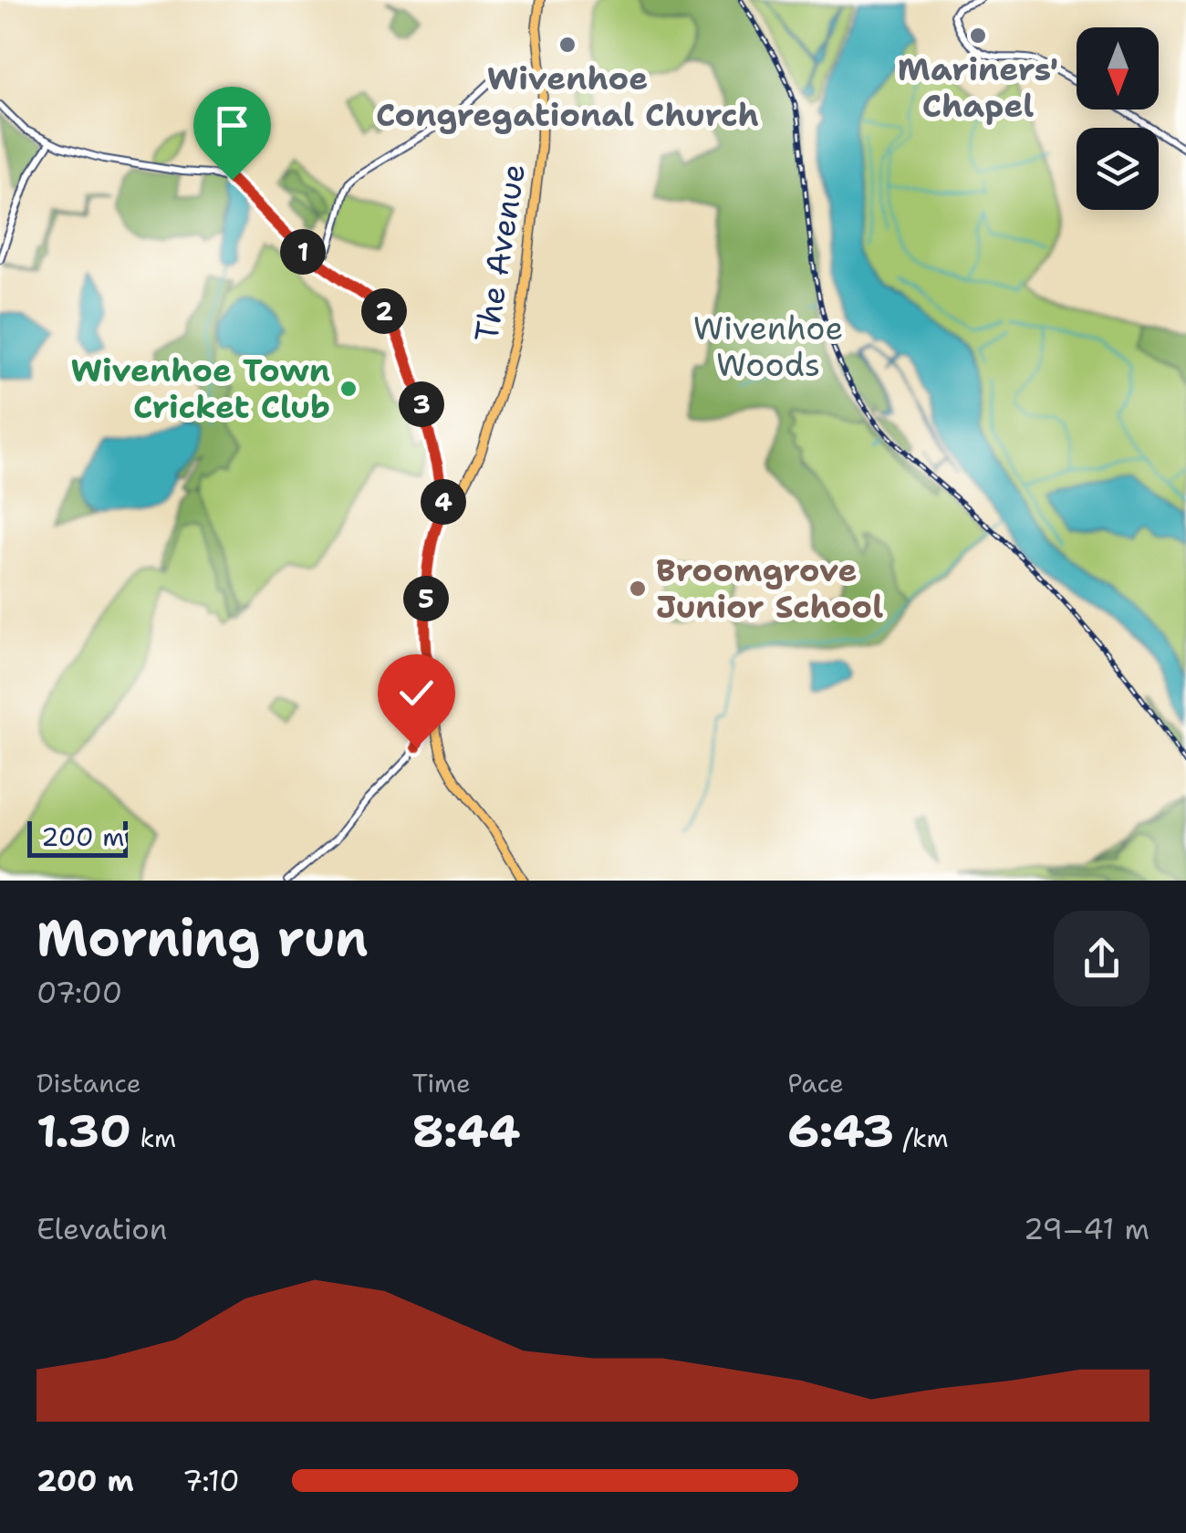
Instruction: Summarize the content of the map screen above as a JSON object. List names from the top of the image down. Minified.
{"streets":{"main road":["The Avenue"]},"parks":["Wivenhoe Woods"],"places":["Mariners' Chapel","Wivenhoe Congregational Church","Wivenhoe Town Cricket Club","Broomgrove Junior School"],"scale_bar":"200 m","north":"bottom","page":{"pins":["1","2","3","4","5"],"scale":"200 m","heading":["Morning run","07:00"],"stats":[["Distance","1.30 km"],["Time","8:44"],["Pace","6:43 /km"]],"chart":["Elevation","29–41 m"],"list":[{"name":"200 m","note":"7:10"}]}}
